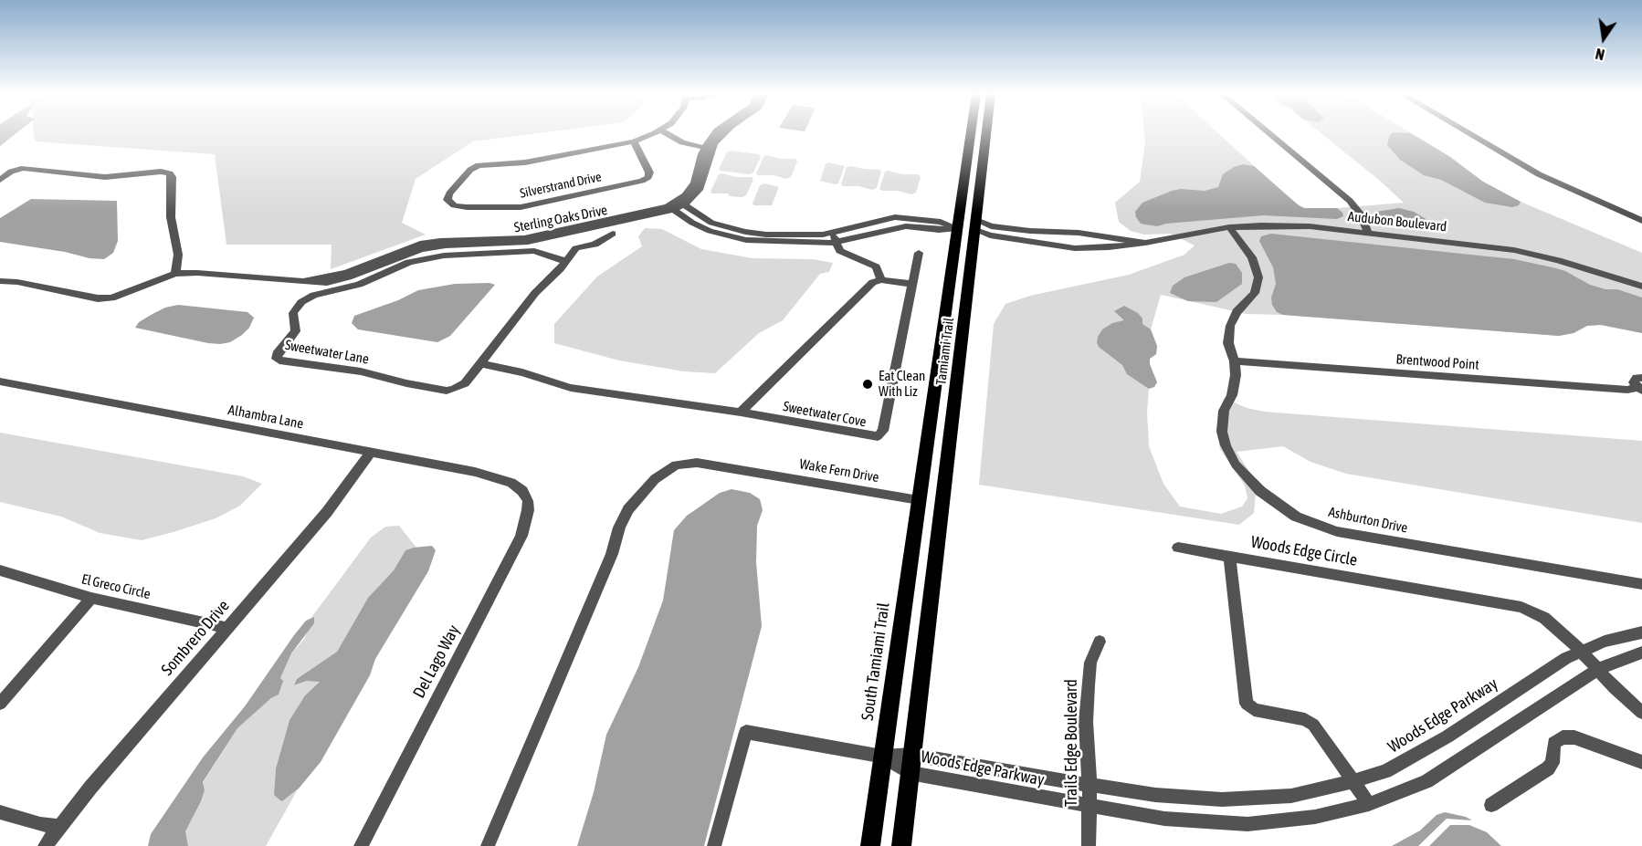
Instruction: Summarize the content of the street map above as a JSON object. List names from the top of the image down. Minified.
{"streets":{"main road":["Tamiami Trail","South Tamiami Trail"],"street":["Silverstrand Drive","Sterling Oaks Drive","Audubon Boulevard","Sweetwater Lane","Brentwood Point","Sweetwater Cove","Alhambra Lane","Wake Fern Drive","Ashburton Drive","Woods Edge Circle","El Greco Circle","Sombrero Drive","Del Lago Way","Woods Edge Parkway","Trails Edge Boulevard"]},"crossings":[["Sterling Oaks Drive","Sweetwater Lane"],["Audubon Boulevard","Tamiami Trail"],["Audubon Boulevard","Ashburton Drive"],["Tamiami Trail","Wake Fern Drive"],["Tamiami Trail","South Tamiami Trail"],["Tamiami Trail","Woods Edge Parkway"],["Sweetwater Lane","Sweetwater Cove"],["Brentwood Point","Ashburton Drive"],["Alhambra Lane","Sombrero Drive"],["Alhambra Lane","Del Lago Way"],["Wake Fern Drive","South Tamiami Trail"],["Woods Edge Circle","Woods Edge Parkway"],["El Greco Circle","Sombrero Drive"],["South Tamiami Trail","Woods Edge Parkway"],["Woods Edge Parkway","Trails Edge Boulevard"]],"places":["Eat Clean With Liz"],"north":"bottom"}
